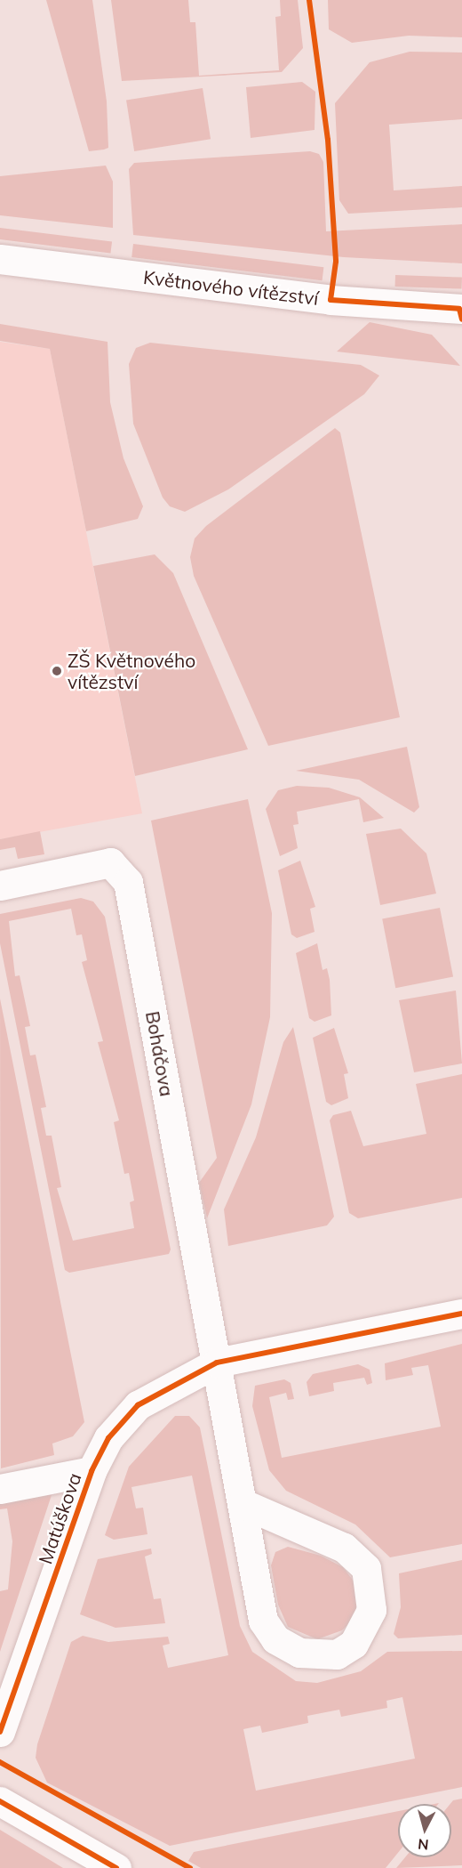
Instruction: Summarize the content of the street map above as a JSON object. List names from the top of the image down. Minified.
{"streets":{"street":["Květnového vítězství","Boháčova","Matúškova"]},"crossings":[["Boháčova","Matúškova"]],"places":["ZŠ Květnového vítězství"],"north":"bottom"}
